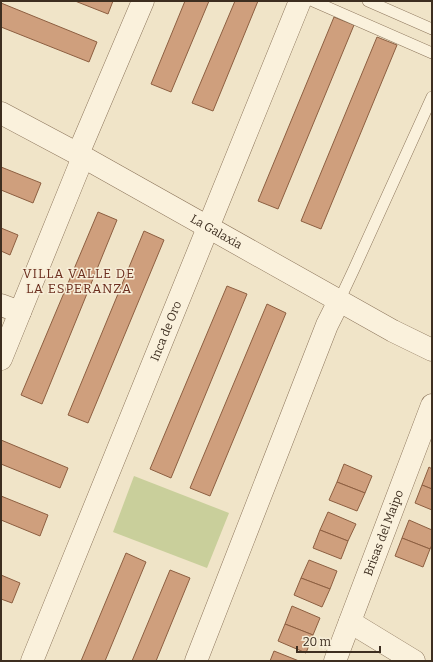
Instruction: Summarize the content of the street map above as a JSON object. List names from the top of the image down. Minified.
{"streets":{"street":["La Galaxia","Inca de Oro","Brisas del Maipo"]},"crossings":[["La Galaxia","Inca de Oro"]],"districts":["VILLA VALLE DE LA ESPERANZA"],"scale_bar":"20 m"}
